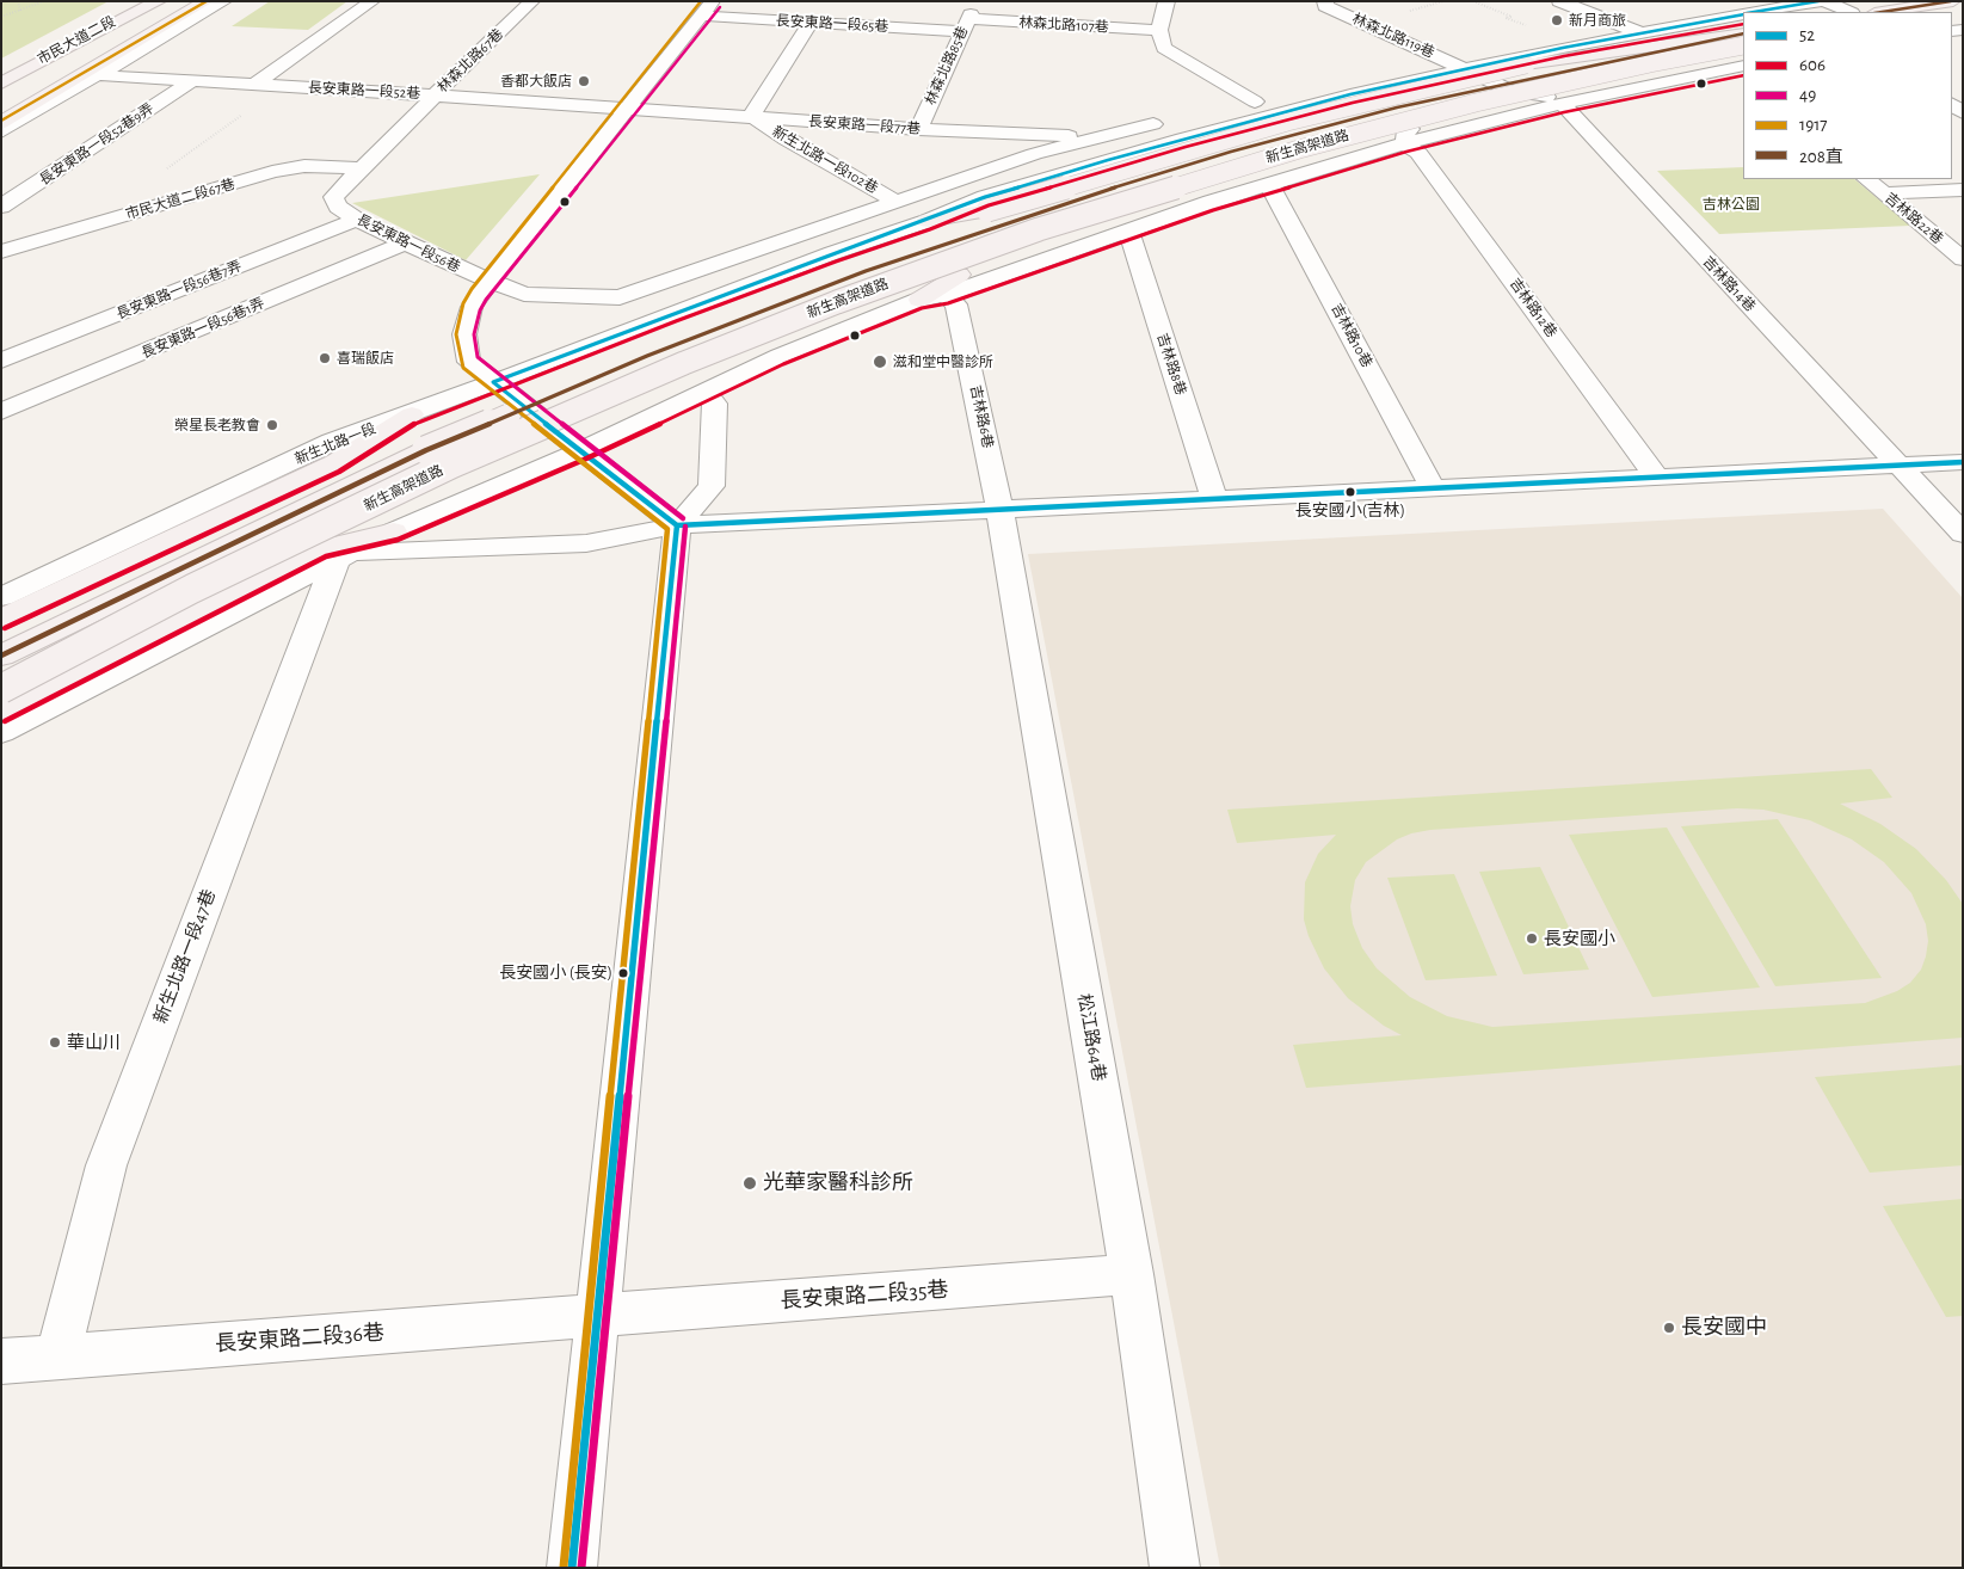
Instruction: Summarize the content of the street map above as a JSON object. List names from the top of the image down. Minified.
{"streets":{"highway":["新生高架道路"],"street":["長安東路一段65巷","林森北路107巷","林森北路119巷","市民大道二段","林森北路67巷","林森北路85巷","長安東路一段52巷","長安東路一段77巷","長安東路一段52巷9弄","新生北路一段102巷","市民大道二段67巷","吉林路22巷","長安東路一段56巷","吉林路14巷","長安東路一段56巷7弄","吉林路12巷","長安東路一段56巷1弄","吉林路10巷","吉林路8巷","吉林路6巷","新生北路一段","新生北路一段47巷","松江路64巷","長安東路二段35巷","長安東路二段36巷"]},"crossings":[["長安東路一段65巷","林森北路107巷"],["長安東路一段65巷","林森北路85巷"],["林森北路107巷","林森北路85巷"],["林森北路119巷","新生北路一段"],["林森北路67巷","長安東路一段52巷"],["林森北路67巷","市民大道二段67巷"],["林森北路67巷","長安東路一段56巷"],["林森北路85巷","長安東路一段77巷"],["長安東路一段52巷","長安東路一段77巷"],["長安東路一段52巷","長安東路一段52巷9弄"],["長安東路一段77巷","新生北路一段102巷"],["長安東路一段77巷","長安東路一段56巷"],["新生北路一段102巷","長安東路一段56巷"],["長安東路一段56巷","長安東路一段56巷7弄"],["長安東路一段56巷","長安東路一段56巷1弄"],["吉林路6巷","松江路64巷"],["新生北路一段47巷","長安東路二段36巷"],["松江路64巷","長安東路二段35巷"],["長安東路二段35巷","長安東路二段36巷"]],"parks":["吉林公園"],"places":["新月商旅","香都大飯店","喜瑞飯店","滋和堂中醫診所","榮星長老教會","長安國小(吉林)","長安國小","長安國小 (長安)","華山川","光華家醫科診所","長安國中"],"lines":["transit line 52","transit line 1917","transit line 208直","transit line 49","transit line 606"],"legend":["52","606","49","1917","208直"]}
